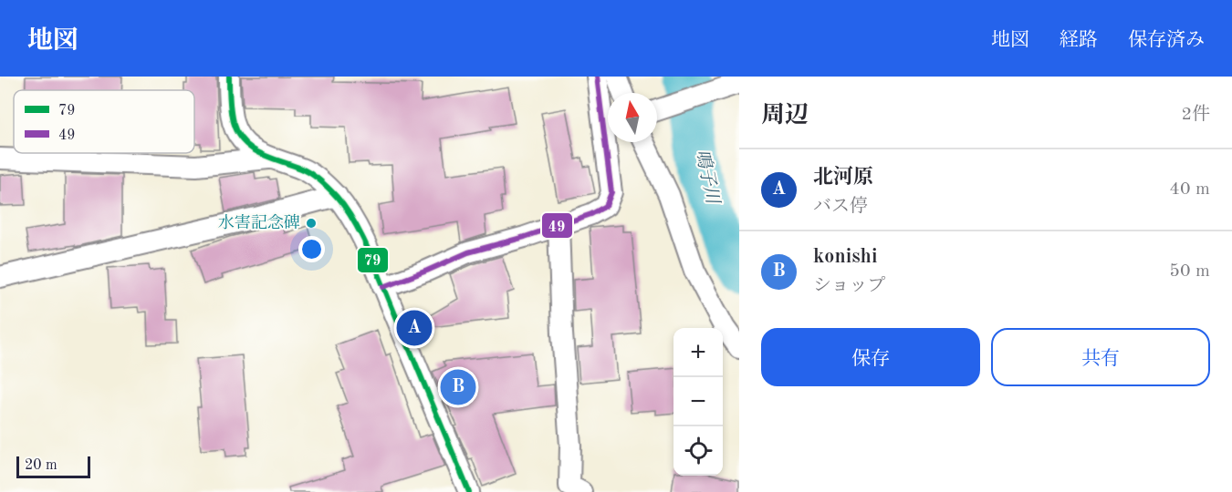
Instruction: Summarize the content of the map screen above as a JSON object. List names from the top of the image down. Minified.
{"water":["鳴子川"],"places":["水害記念碑"],"lines":["transit line 79","transit line 49"],"legend":["79","49"],"scale_bar":"20 m","north":"top","page":{"header":"地図","nav":["地図","経路","保存済み"],"heading":["周辺","2件"],"list":[{"mark":"A","name":"北河原","note":"バス停","value":"40 m"},{"mark":"B","name":"konishi","note":"ショップ","value":"50 m"}],"pins":["A","B"],"buttons":["保存","共有"],"map_buttons":["+","−"],"scale":"20 m"}}
